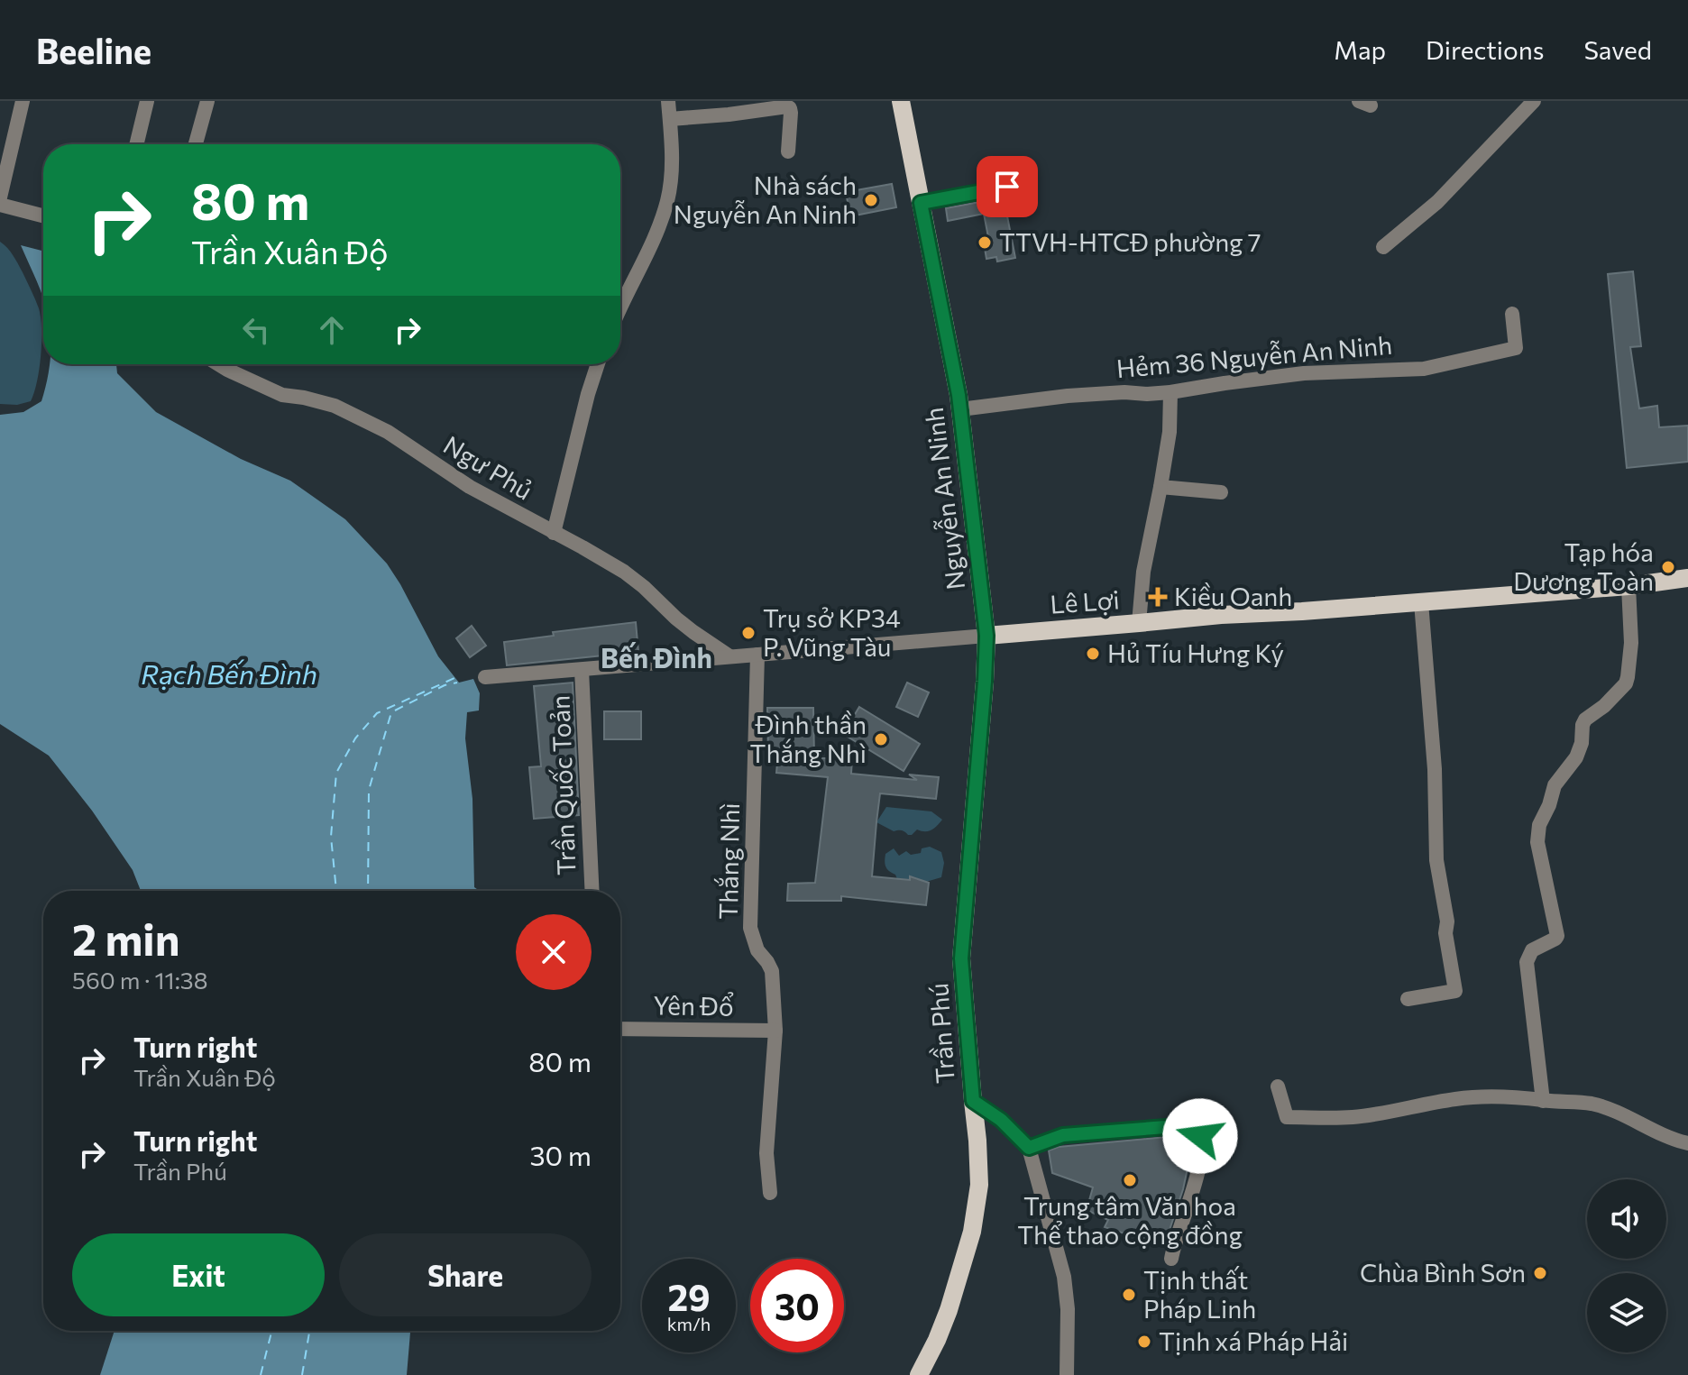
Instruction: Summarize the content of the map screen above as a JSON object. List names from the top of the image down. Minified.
{"streets":{"main road":["Nguyễn An Ninh","Lê Lợi","Trần Phú"],"street":["Hẻm 36 Nguyễn An Ninh","Ngư Phủ","Trần Quốc Toản","Thắng Nhì","Yên Đổ"]},"crossings":[["Hẻm 36 Nguyễn An Ninh","Nguyễn An Ninh"],["Ngư Phủ","Lê Lợi"],["Nguyễn An Ninh","Lê Lợi"],["Nguyễn An Ninh","Trần Phú"],["Lê Lợi","Trần Quốc Toản"],["Lê Lợi","Thắng Nhì"],["Lê Lợi","Trần Phú"],["Thắng Nhì","Yên Đổ"]],"districts":["Bến Đình"],"water":["Rạch Bến Đình"],"places":{"other":["Nhà sách Nguyễn An Ninh","TTVH-HTCĐ phường 7","Tạp hóa Dương Toàn","Trụ sở KP34 P. Vũng Tàu","Hủ Tíu Hưng Ký","Đình thần Thắng Nhì","Trung tâm Văn hoa Thể thao cộng đồng","Chùa Bình Sơn","Tịnh thất Pháp Linh","Tịnh xá Pháp Hải"],"health":["Kiều Oanh"]},"page":{"header":"Beeline","nav":["Map","Directions","Saved"],"turn":["80 m","Trần Xuân Độ"],"heading":["2 min","560 m · 11:38"],"list":[{"name":"Turn right","note":"Trần Xuân Độ","value":"80 m"},{"name":"Turn right","note":"Trần Phú","value":"30 m"}],"buttons":["Exit","Share"],"speed":"29 km/h","limit":"30"}}
